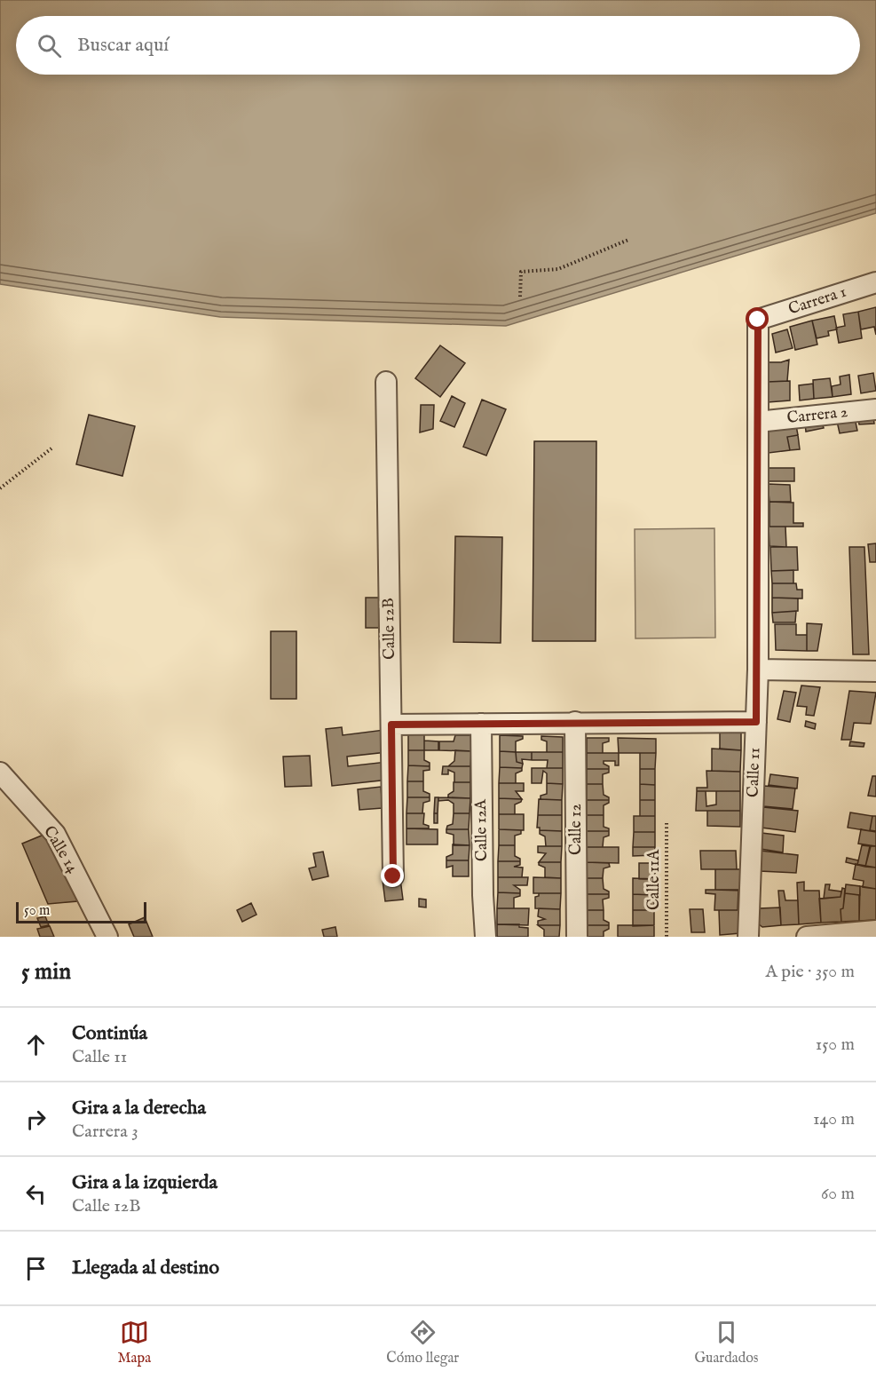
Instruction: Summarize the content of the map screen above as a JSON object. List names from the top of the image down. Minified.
{"streets":{"street":["Carrera 1","Carrera 2","Calle 12B","Calle 11","Calle 12","Calle 12A","Calle 14"],"path":["Calle 11A"]},"crossings":[["Carrera 1","Calle 11"],["Carrera 2","Calle 11"]],"scale_bar":"50 m","page":{"search":"Buscar aquí","scale":"50 m","heading":["5 min","A pie · 350 m"],"list":[["Continúa","Calle 11","150 m"],["Gira a la derecha","Carrera 3","140 m"],["Gira a la izquierda","Calle 12B","60 m"],"Llegada al destino"],"nav":["Mapa","Cómo llegar","Guardados"]}}
